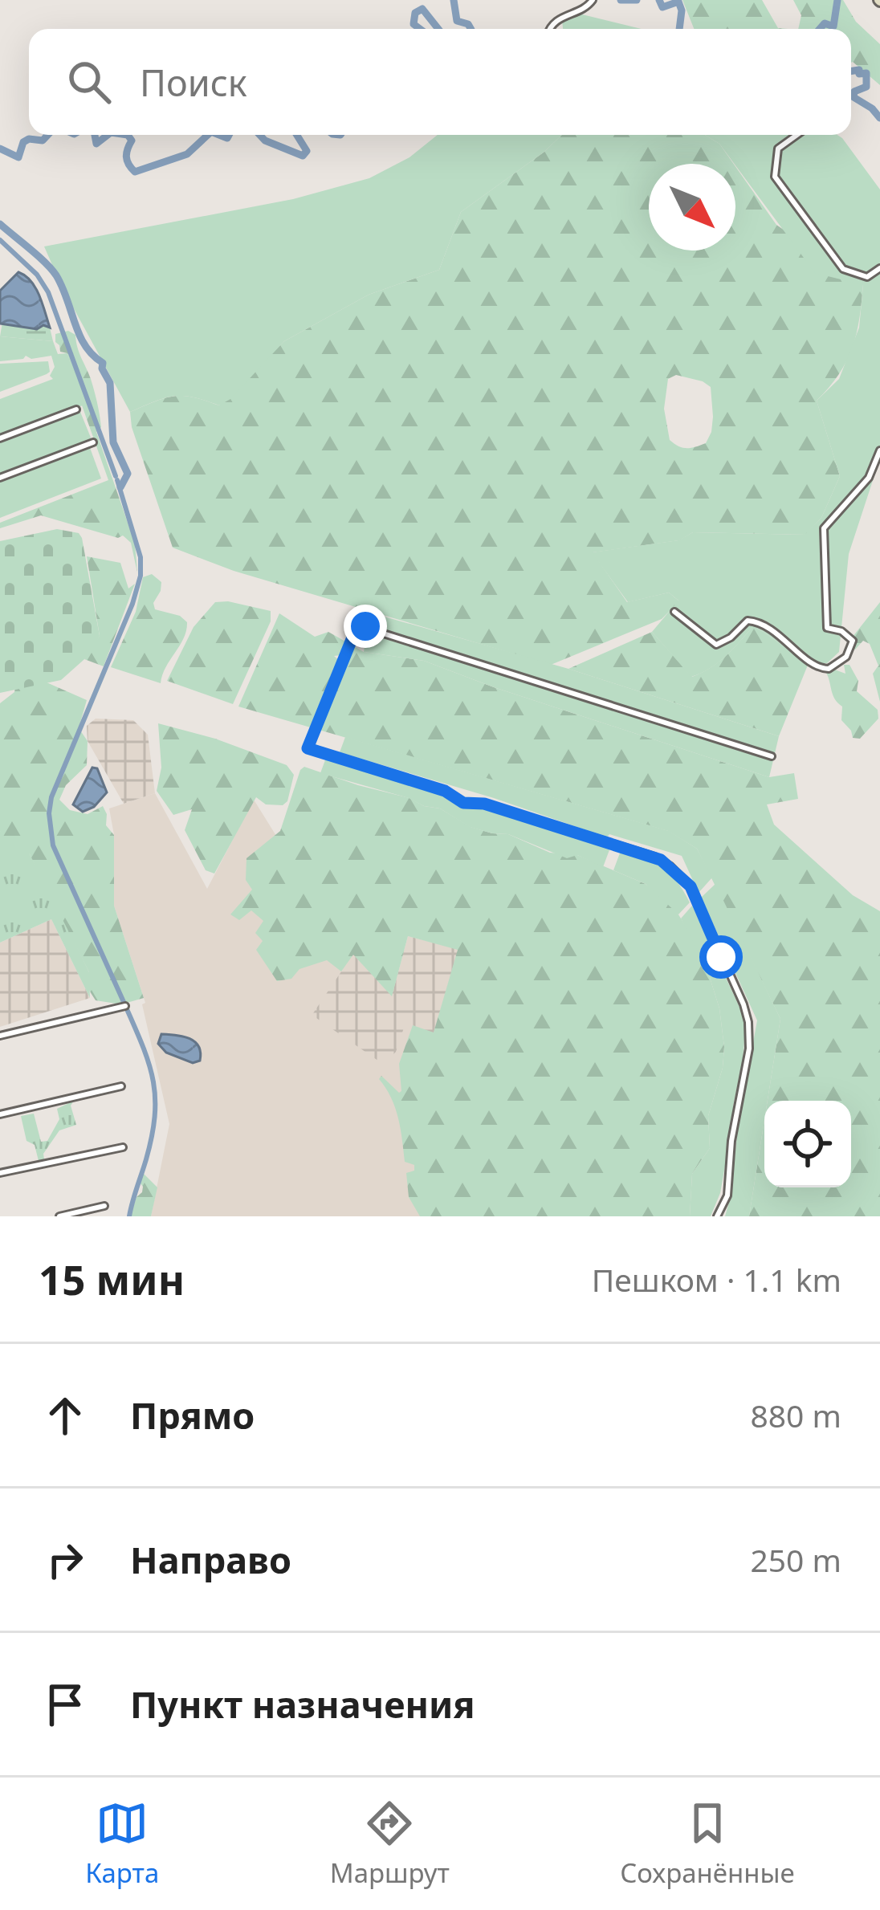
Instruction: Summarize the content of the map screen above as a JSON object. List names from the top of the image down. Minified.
{"north":"bottom right","page":{"search":"Поиск","heading":["15 мин","Пешком · 1.1 km"],"list":[["Прямо","880 m"],["Направо","250 m"],"Пункт назначения"],"nav":["Карта","Маршрут","Сохранённые"]}}
